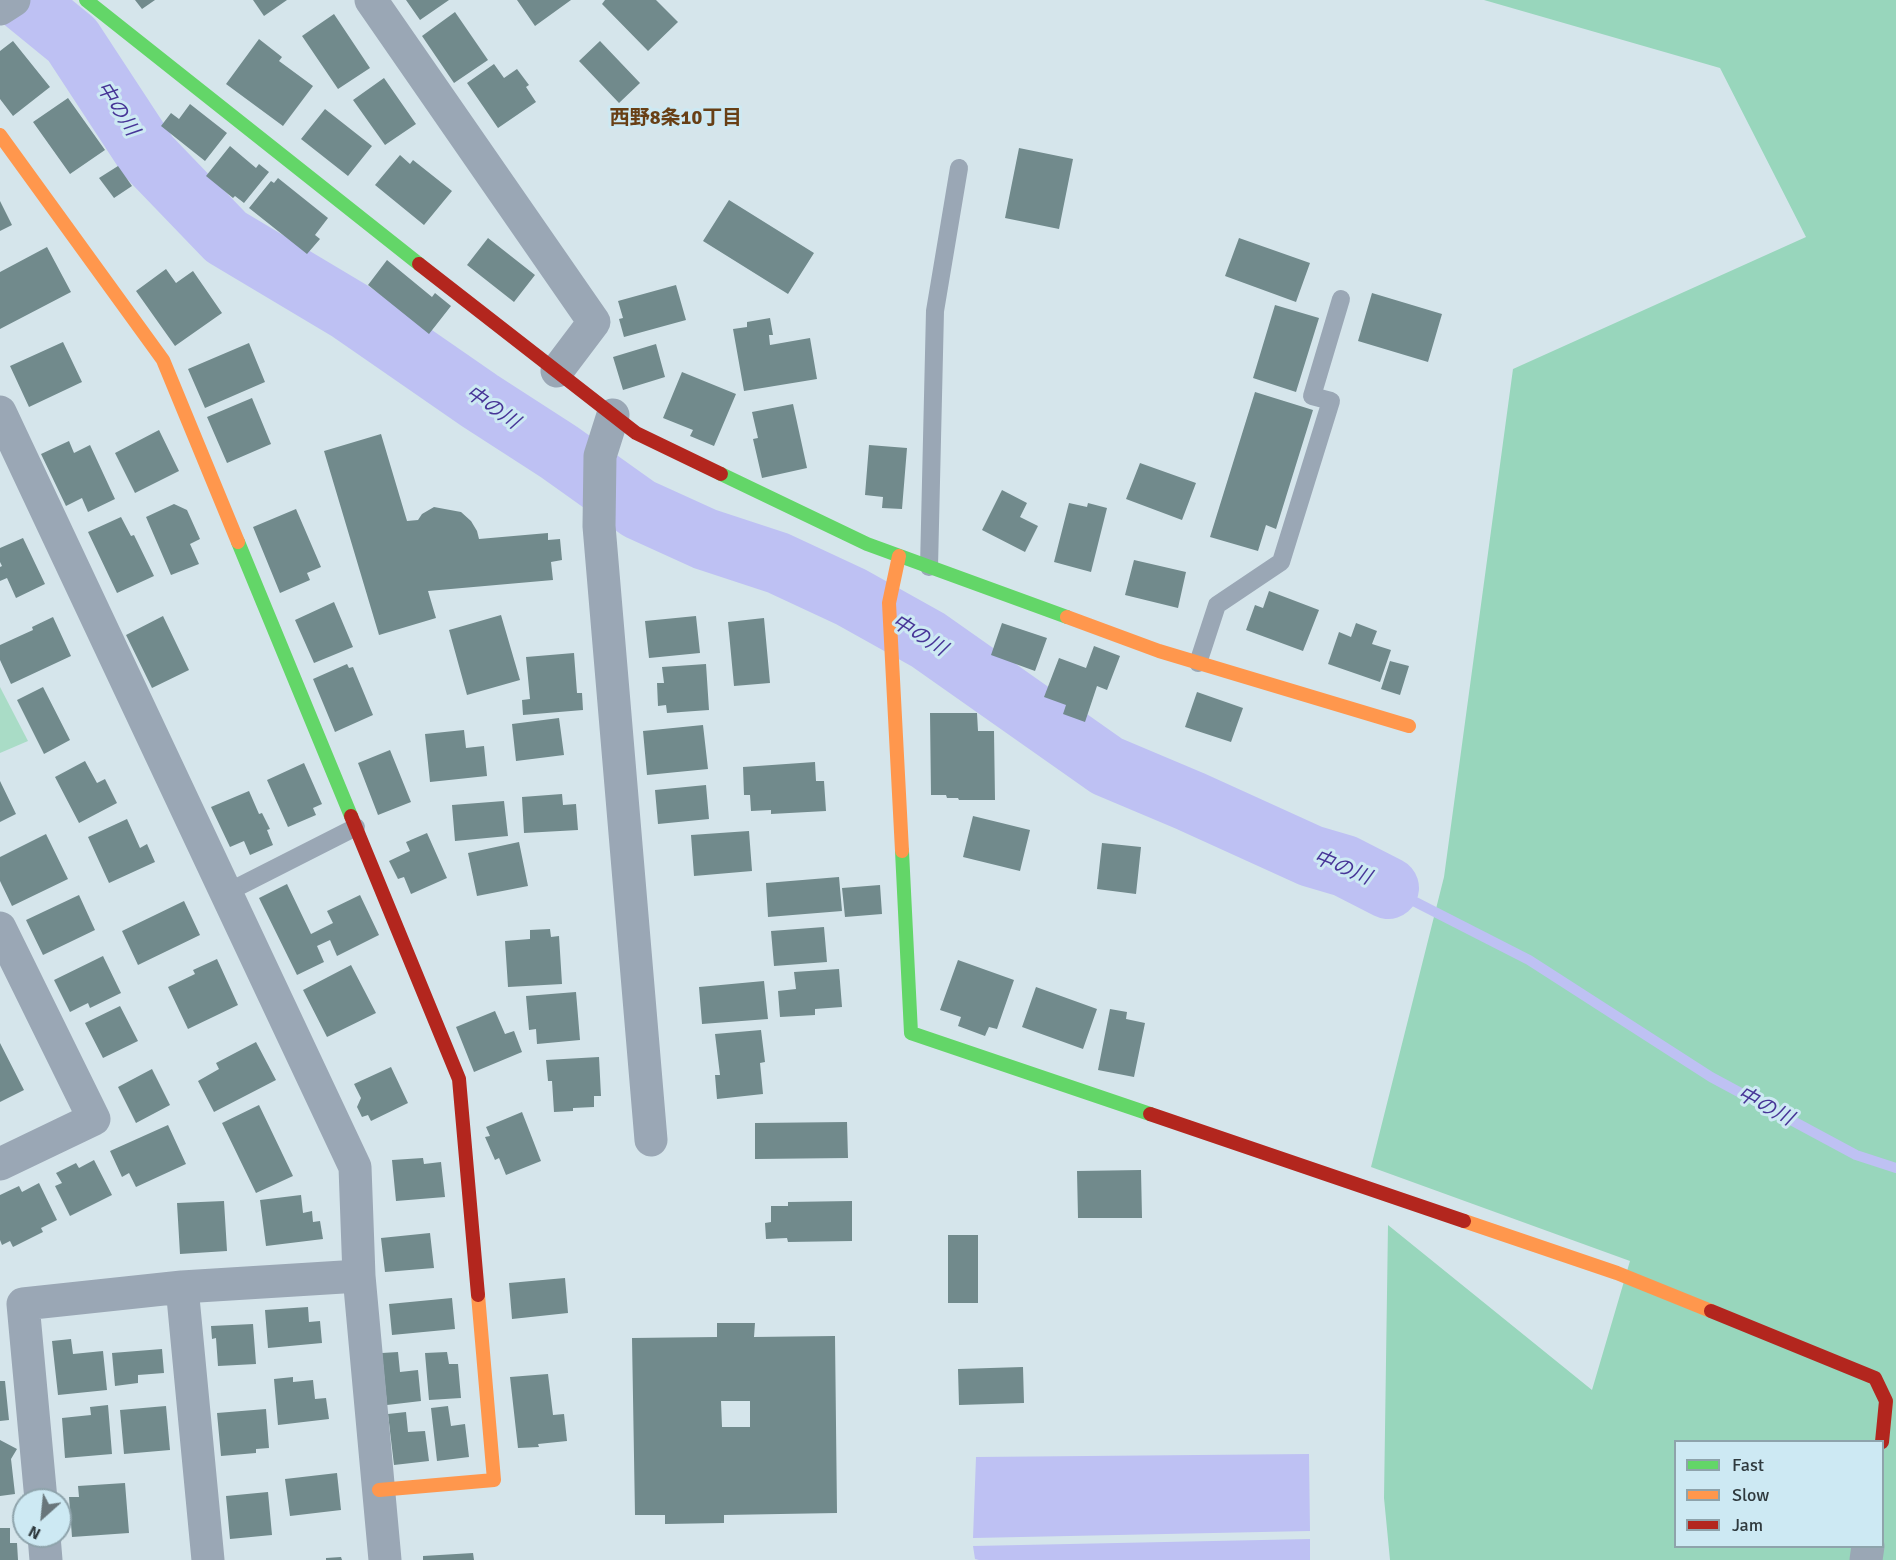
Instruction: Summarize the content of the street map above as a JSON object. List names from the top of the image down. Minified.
{"districts":["西野8条10丁目"],"water":["中の川"],"legend":["Fast","Slow","Jam"],"north":"bottom left"}
